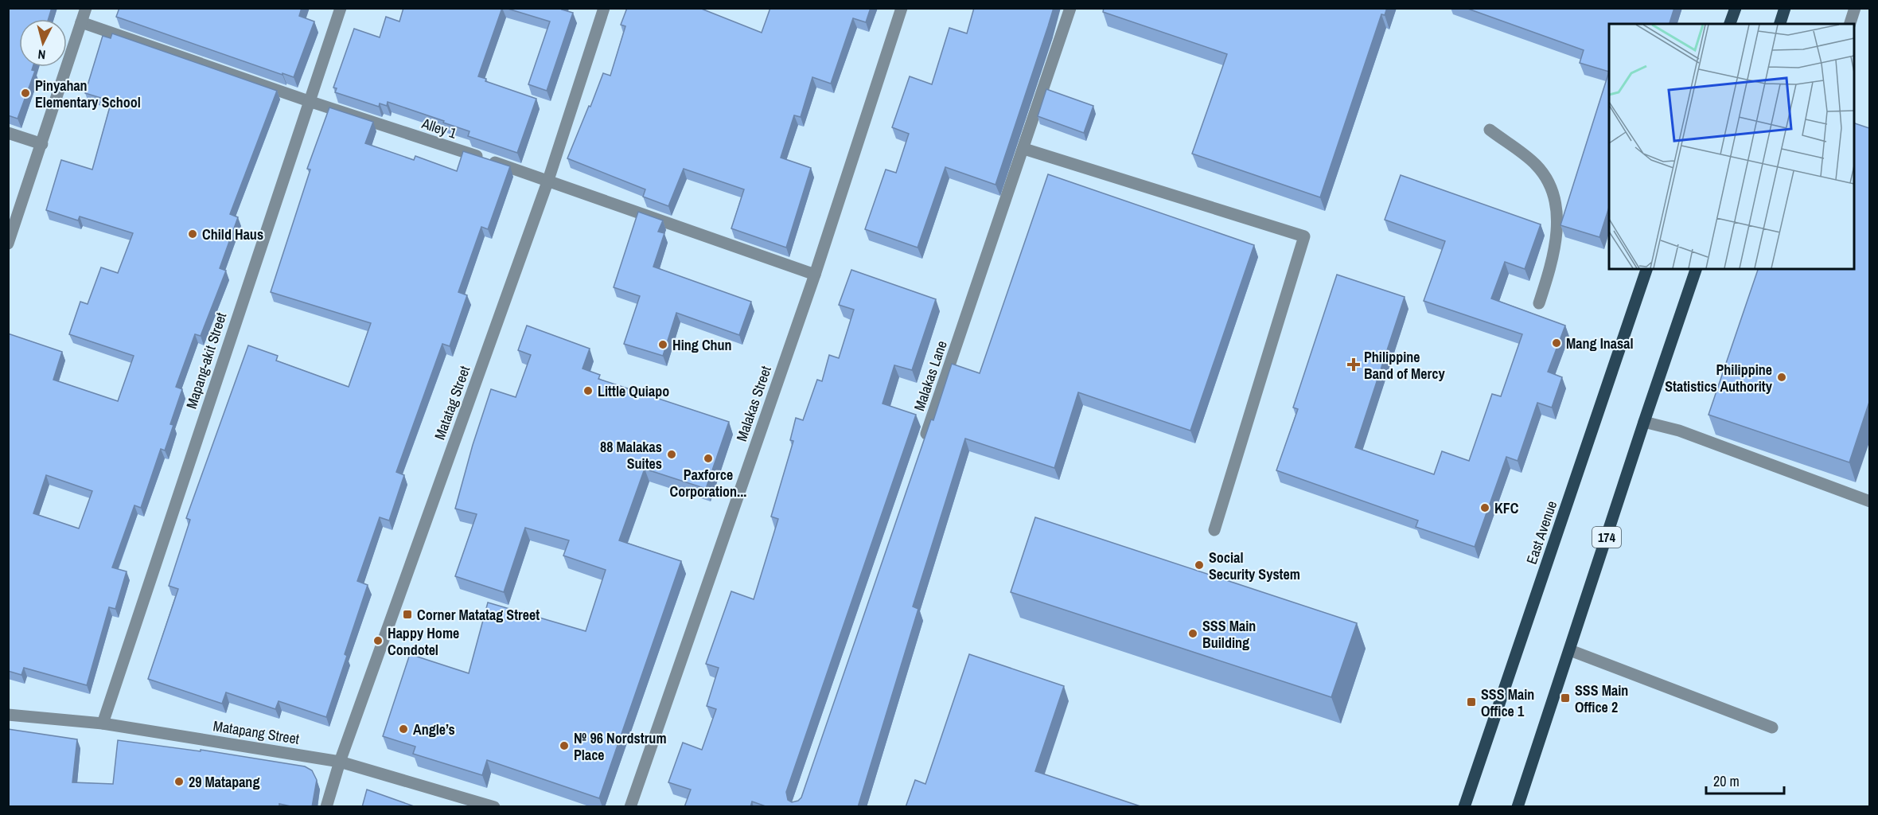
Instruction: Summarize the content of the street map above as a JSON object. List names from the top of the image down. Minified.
{"streets":{"main road":["East Avenue","174"],"street":["Alley 1","Mapang-akit Street","Malakas Lane","Matatag Street","Malakas Street","Matapang Street"]},"crossings":[["Alley 1","Mapang-akit Street"],["Alley 1","Matatag Street"],["Alley 1","Malakas Street"],["Mapang-akit Street","Matapang Street"],["Matatag Street","Matapang Street"]],"places":{"other":["Pinyahan Elementary School","Child Haus","Mang Inasal","Hing Chun","Philippine Statistics Authority","Little Quiapo","88 Malakas Suites","Paxforce Corporation...","KFC","Social Security System","SSS Main Building","Happy Home Condotel","Angle’s","№ 96 Nordstrum Place","29 Matapang"],"health":["Philippine Band of Mercy"],"transit":["Corner Matatag Street","SSS Main Office 2","SSS Main Office 1"]},"scale_bar":"20 m","north":"bottom"}
